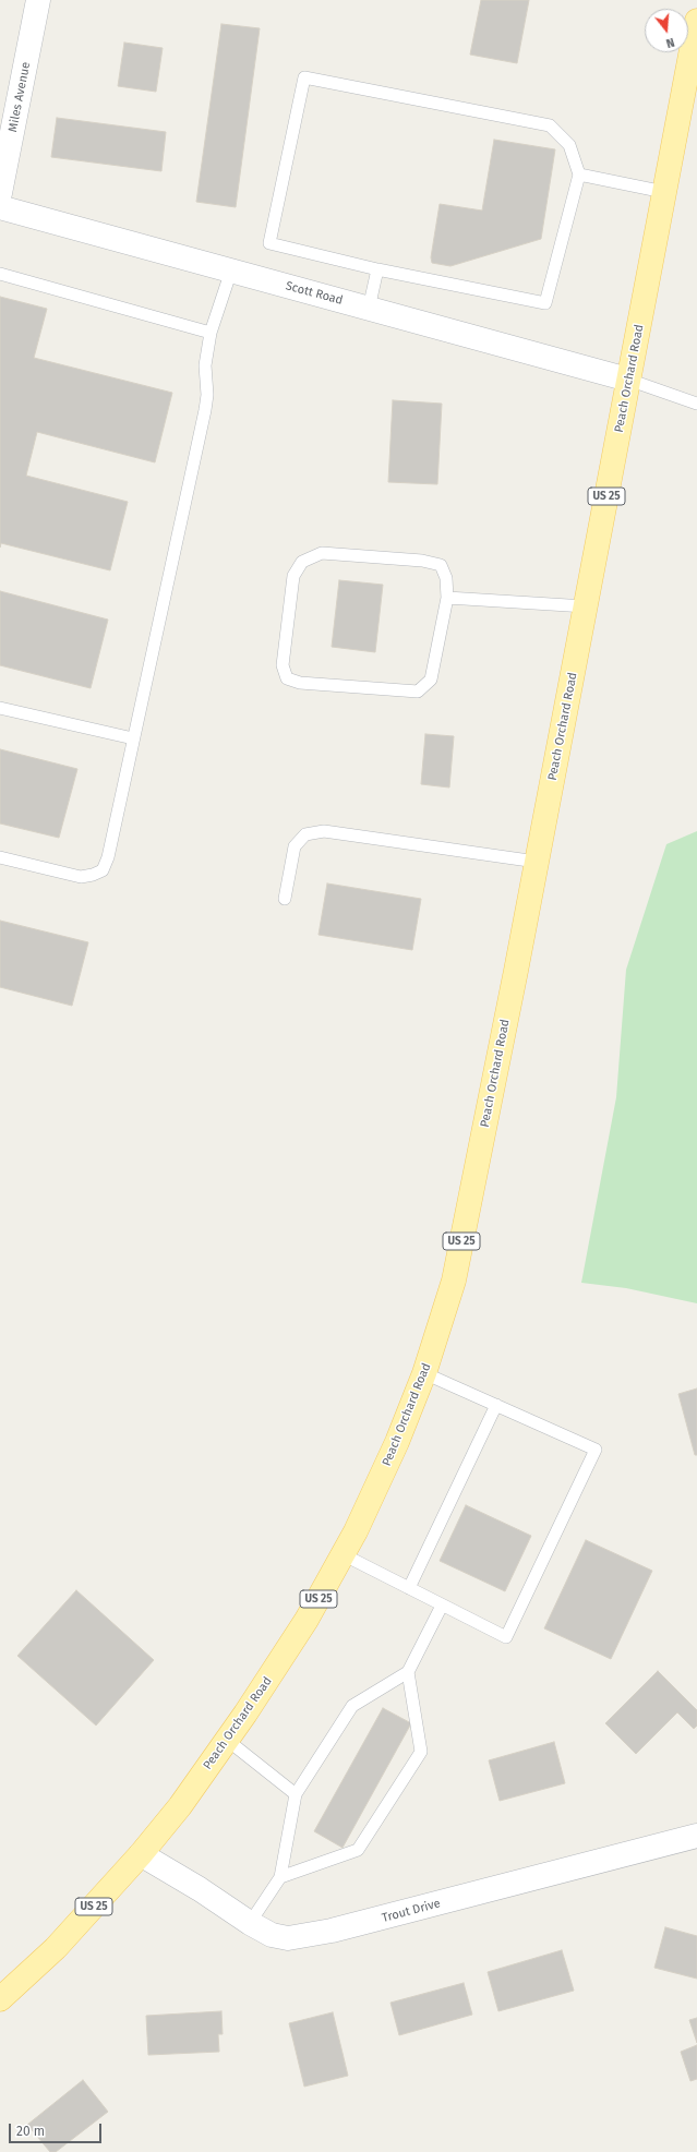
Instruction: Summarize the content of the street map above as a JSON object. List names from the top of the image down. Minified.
{"streets":{"main road":["Peach Orchard Road","US 25"],"street":["Miles Avenue","Scott Road","Trout Drive"]},"crossings":[["Scott Road","Peach Orchard Road"],["Peach Orchard Road","Trout Drive"]],"scale_bar":"20 m","north":"bottom"}
